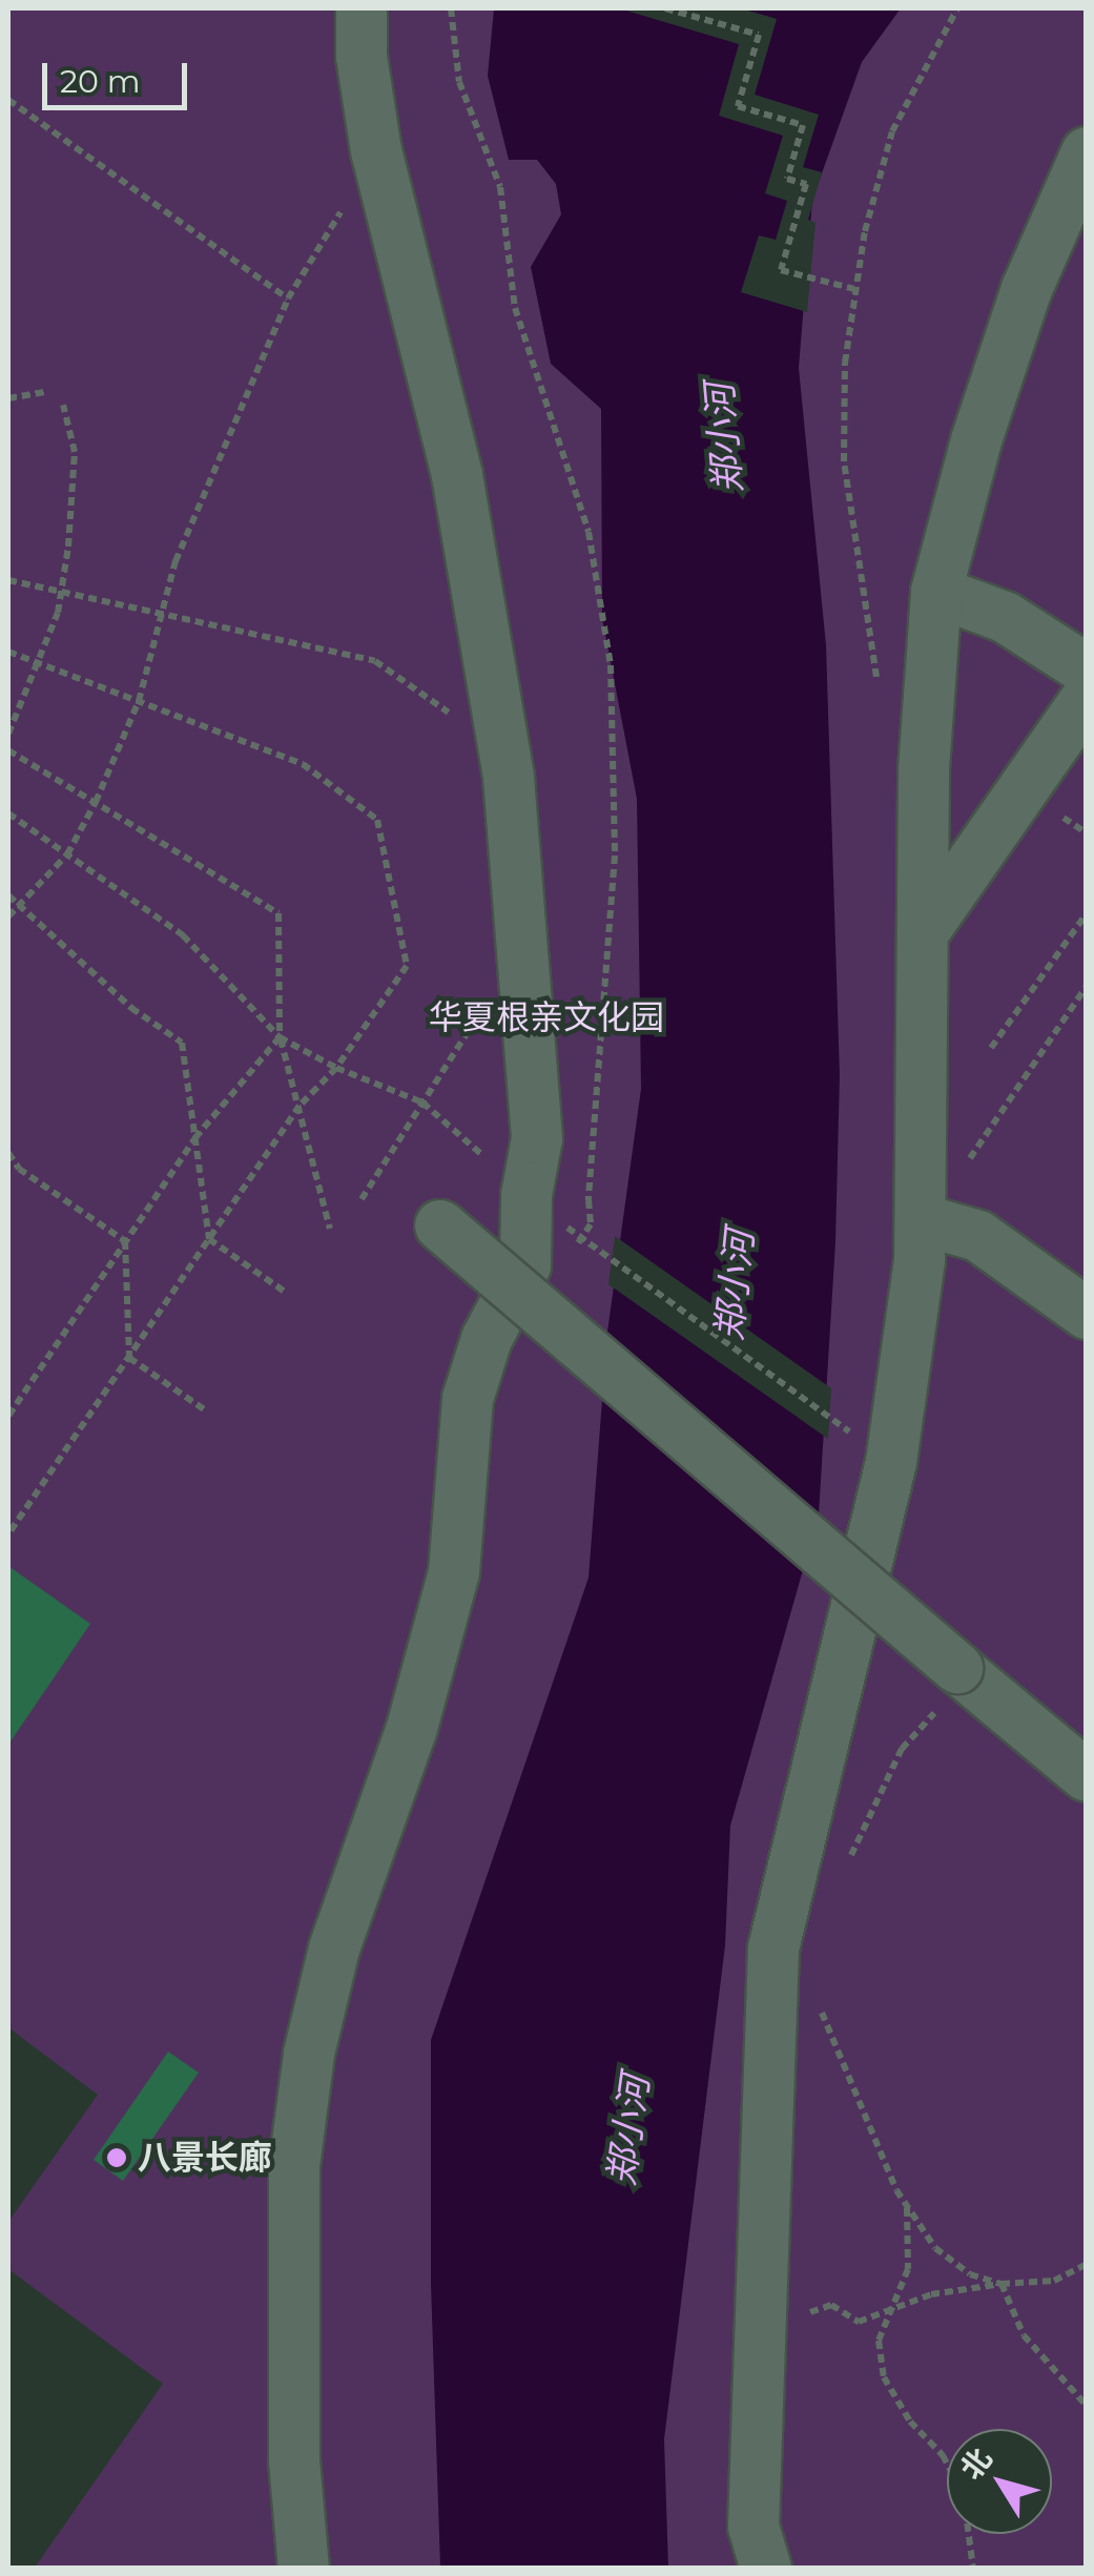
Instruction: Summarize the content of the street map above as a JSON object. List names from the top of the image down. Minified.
{"water":["郑小河"],"parks":["华夏根亲文化园"],"places":["八景长廊"],"scale_bar":"20 m","north":"top left"}
